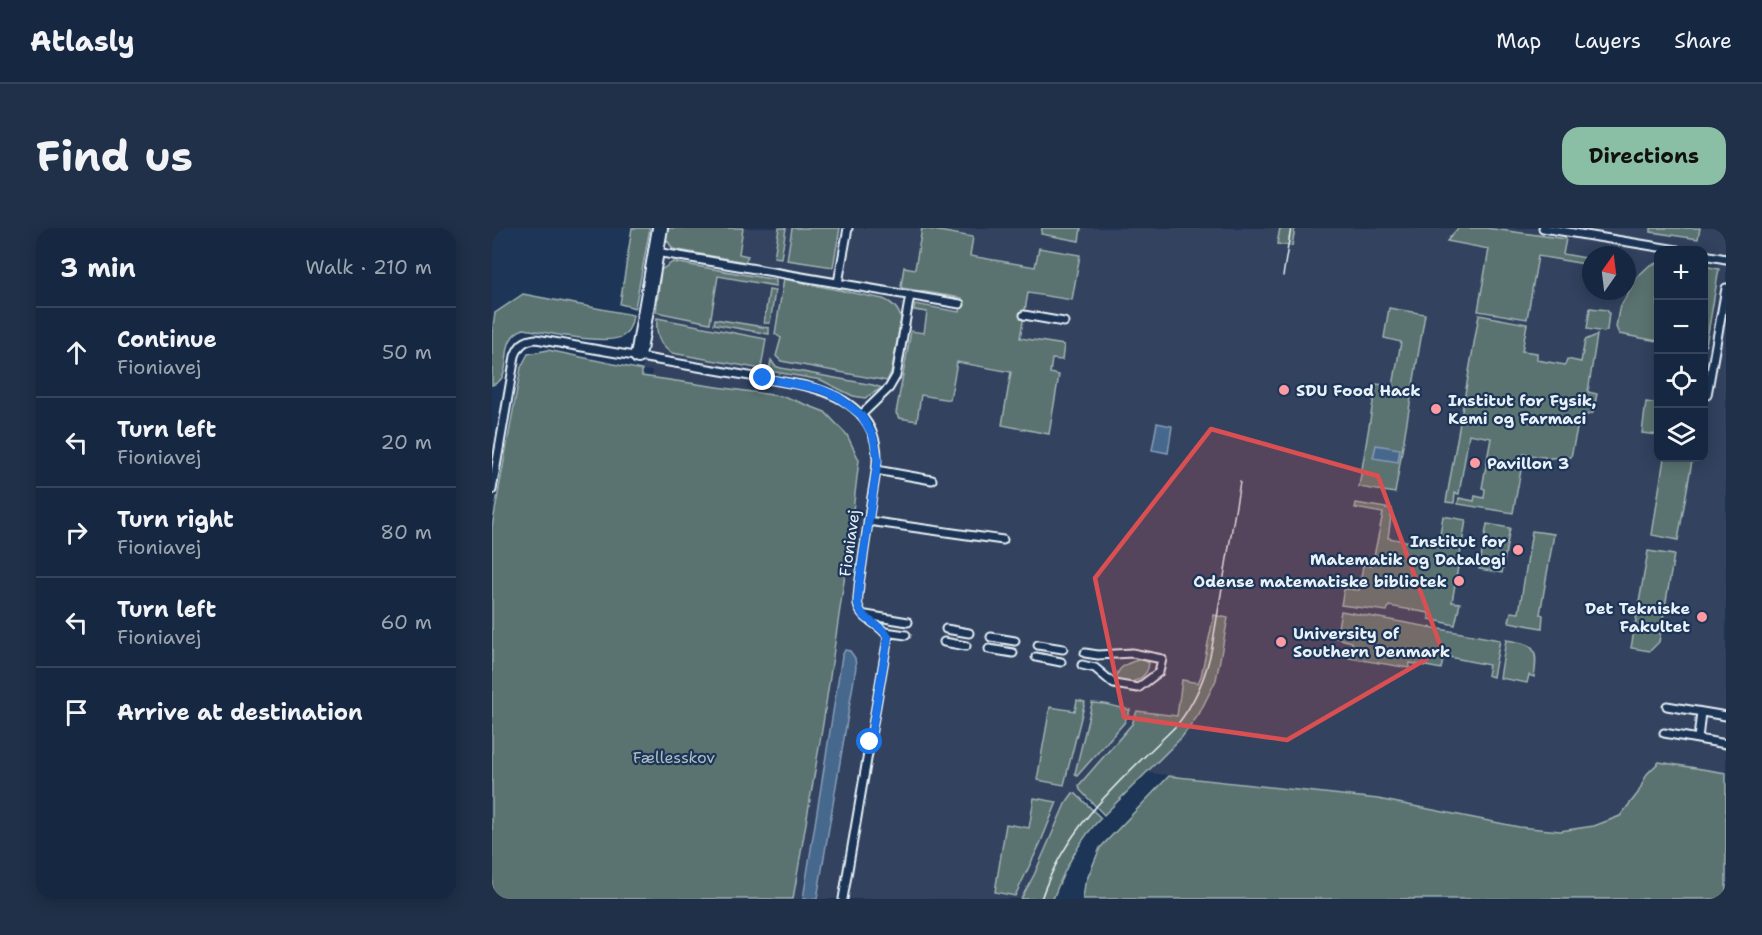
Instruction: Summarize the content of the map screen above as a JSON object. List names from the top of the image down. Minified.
{"streets":{"lane":["Fioniavej"]},"parks":["Fællesskov"],"places":["SDU Food Hack","Institut for Fysik, Kemi og Farmaci","Pavillon 3","Institut for Matematik og Datalogi","Odense matematiske bibliotek","Det Tekniske Fakultet","University of Southern Denmark"],"north":"top","page":{"header":"Atlasly","nav":["Map","Layers","Share"],"buttons":"Directions","title":"Find us","heading":["3 min","Walk · 210 m"],"map_buttons":["+","−"],"list":[["Continue","Fioniavej","50 m"],["Turn left","Fioniavej","20 m"],["Turn right","Fioniavej","80 m"],["Turn left","Fioniavej","60 m"],"Arrive at destination"]}}
